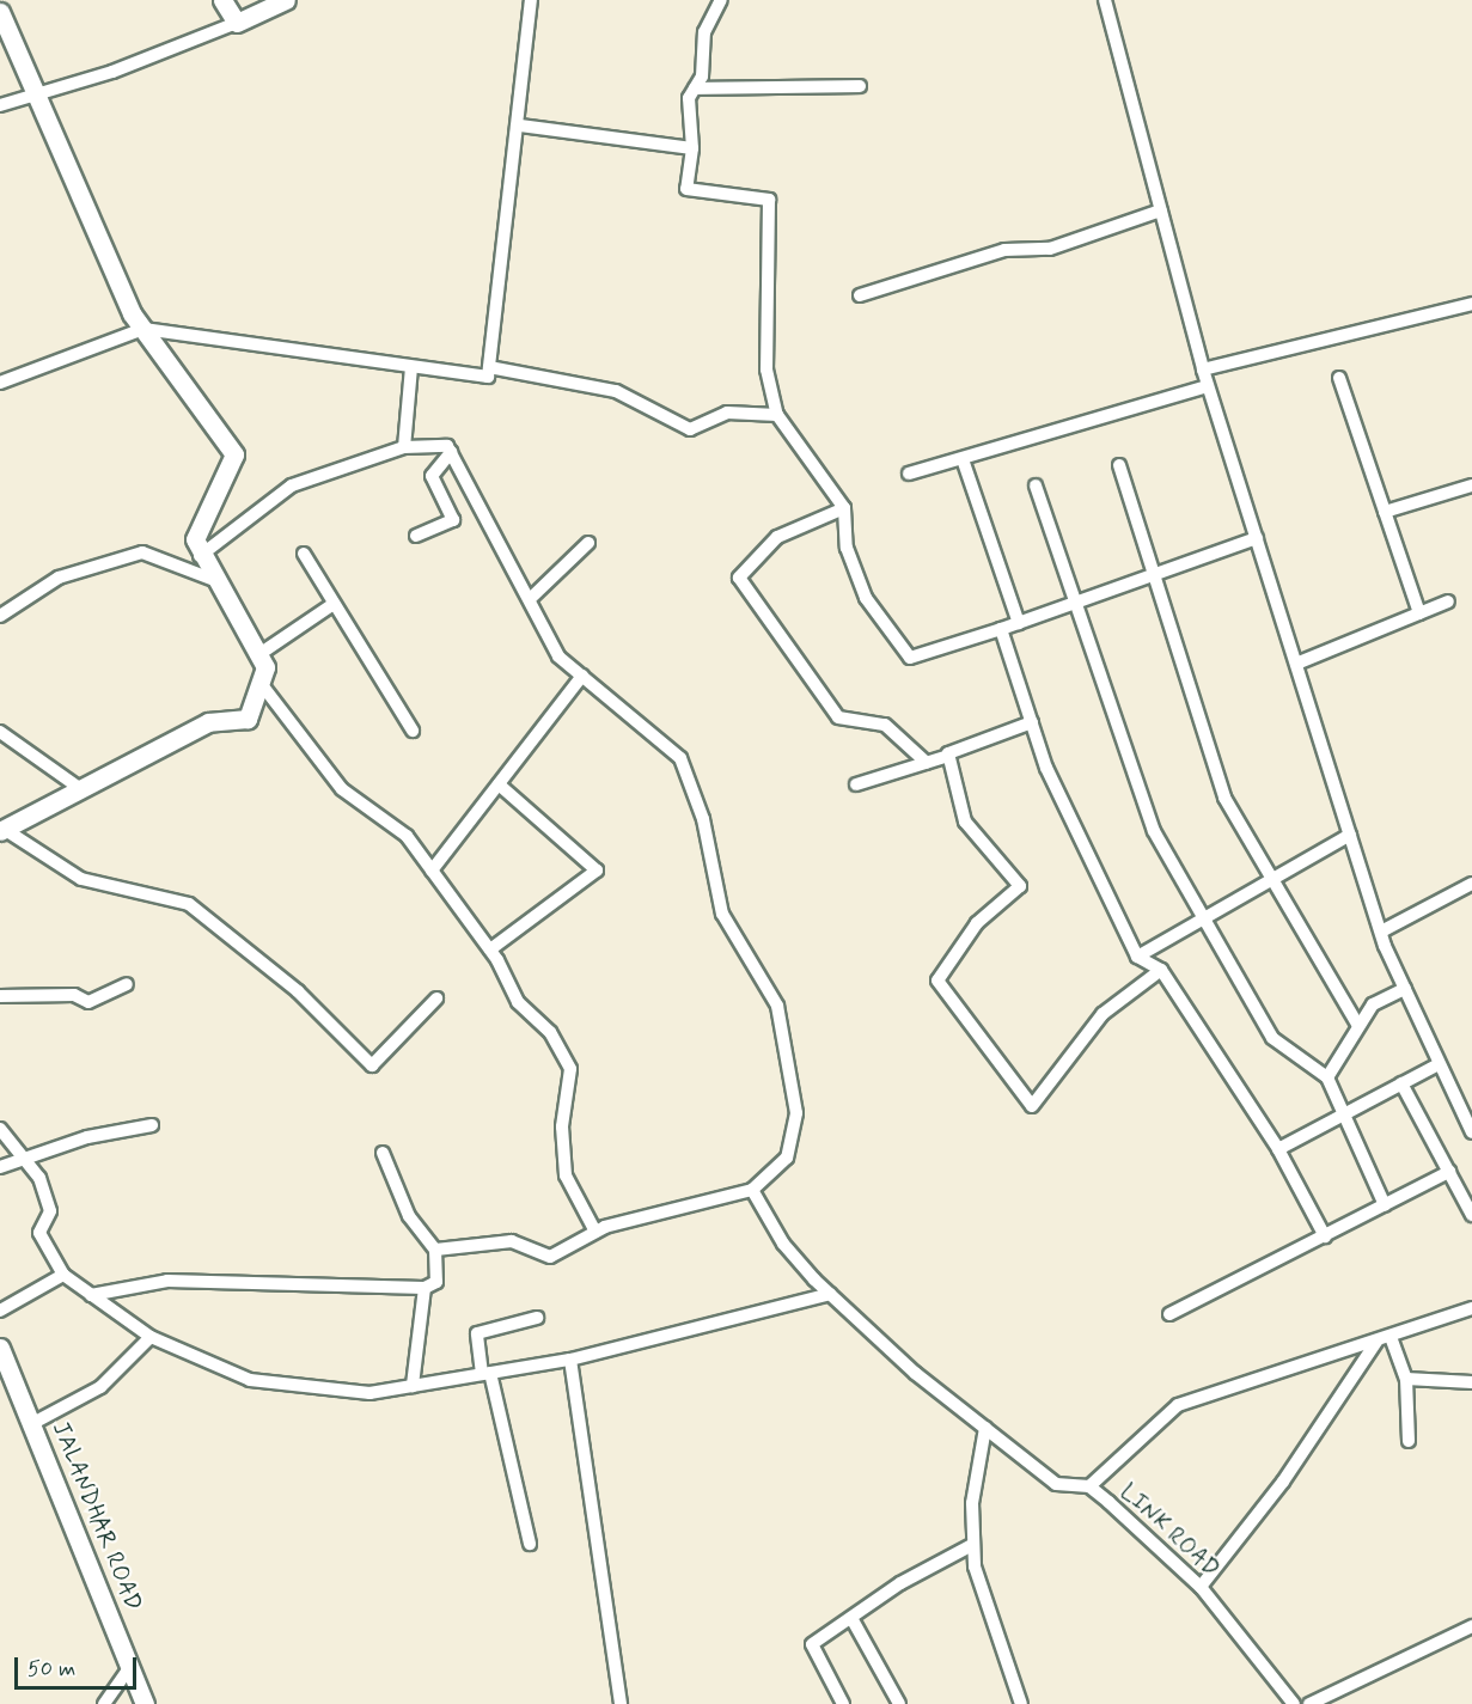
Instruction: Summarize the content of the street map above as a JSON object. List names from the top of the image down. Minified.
{"streets":{"street":["JALANDHAR ROAD","LINK ROAD"]},"scale_bar":"50 m"}
